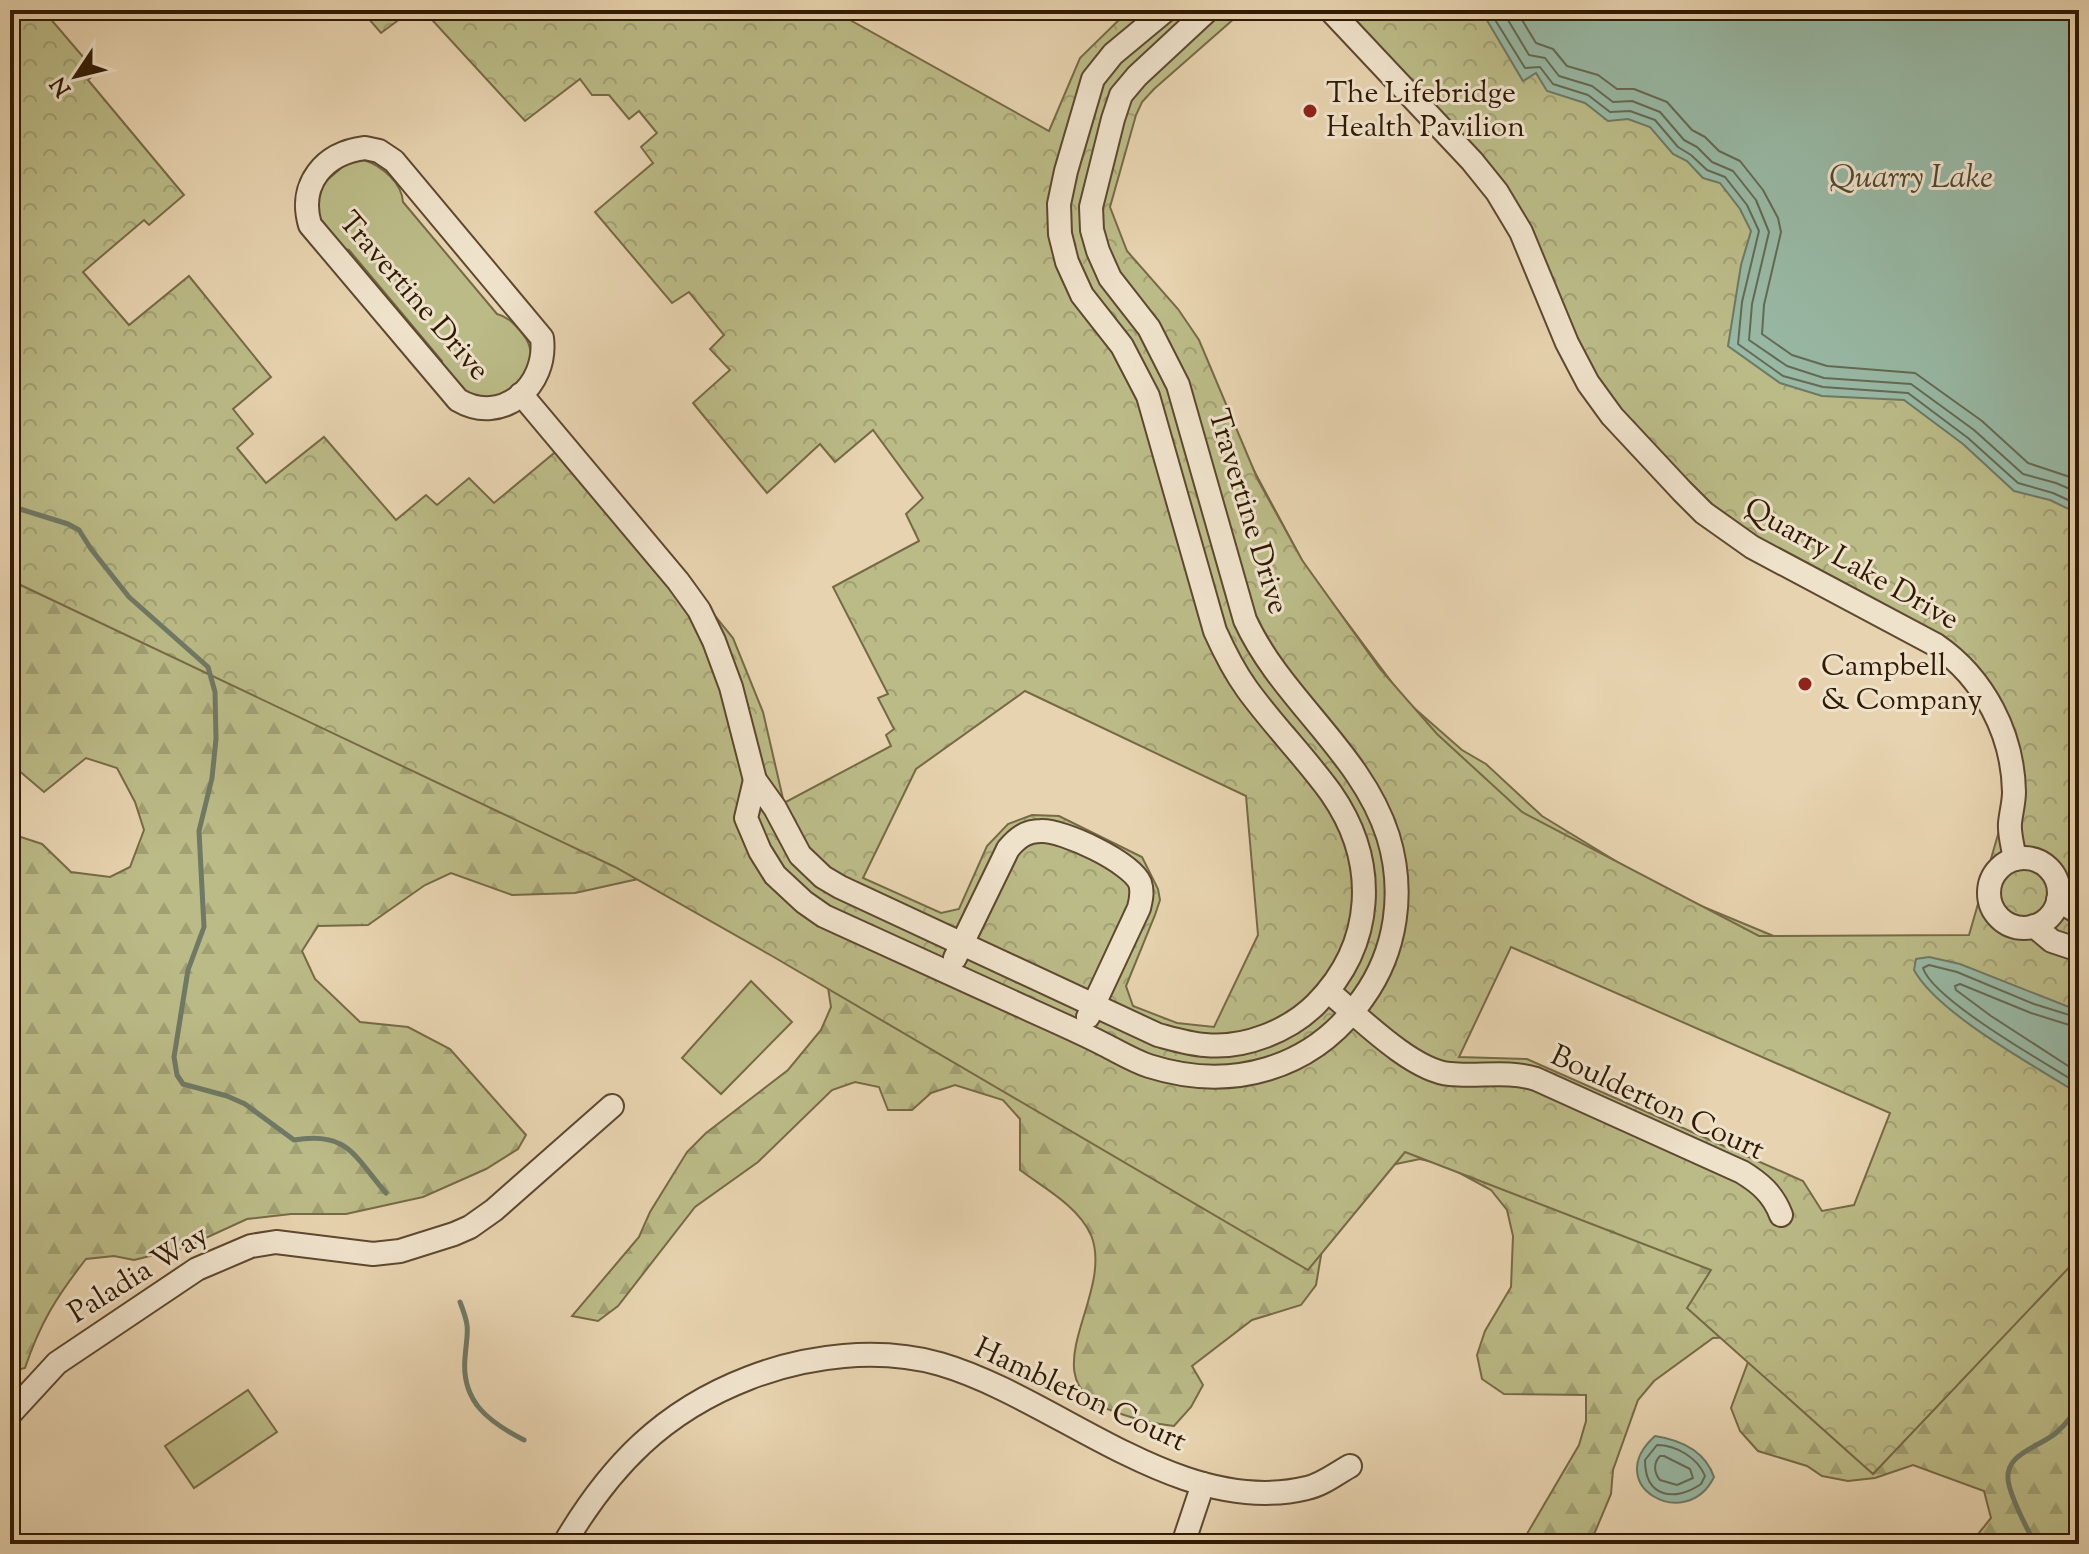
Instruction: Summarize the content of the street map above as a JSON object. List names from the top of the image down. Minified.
{"streets":{"street":["Travertine Drive","Quarry Lake Drive","Boulderton Court","Paladia Way","Hambleton Court"]},"crossings":[["Travertine Drive","Boulderton Court"]],"water":["Quarry Lake"],"places":["The Lifebridge Health Pavilion","Campbell & Company"],"north":"bottom left"}
